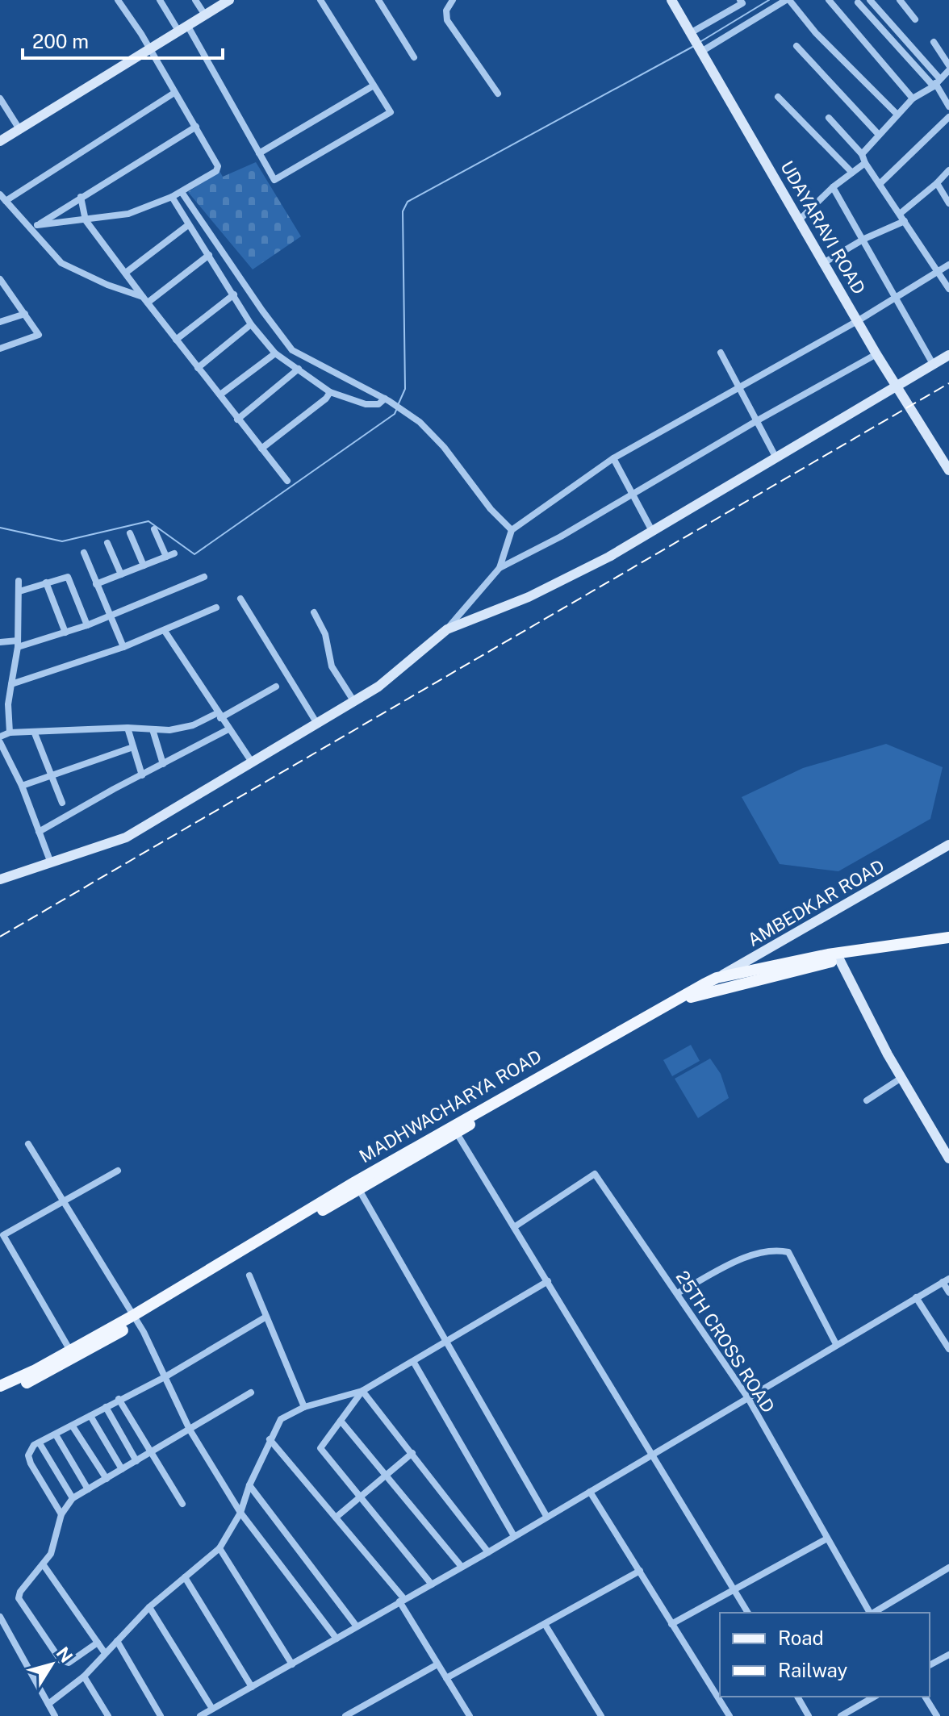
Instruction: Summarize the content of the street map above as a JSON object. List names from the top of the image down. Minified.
{"streets":{"main road":["MADHWACHARYA ROAD"],"street":["UDAYARAVI ROAD","AMBEDKAR ROAD","25TH CROSS ROAD"]},"crossings":[["AMBEDKAR ROAD","MADHWACHARYA ROAD"]],"legend":["Road","Railway"],"scale_bar":"200 m","north":"top right"}
